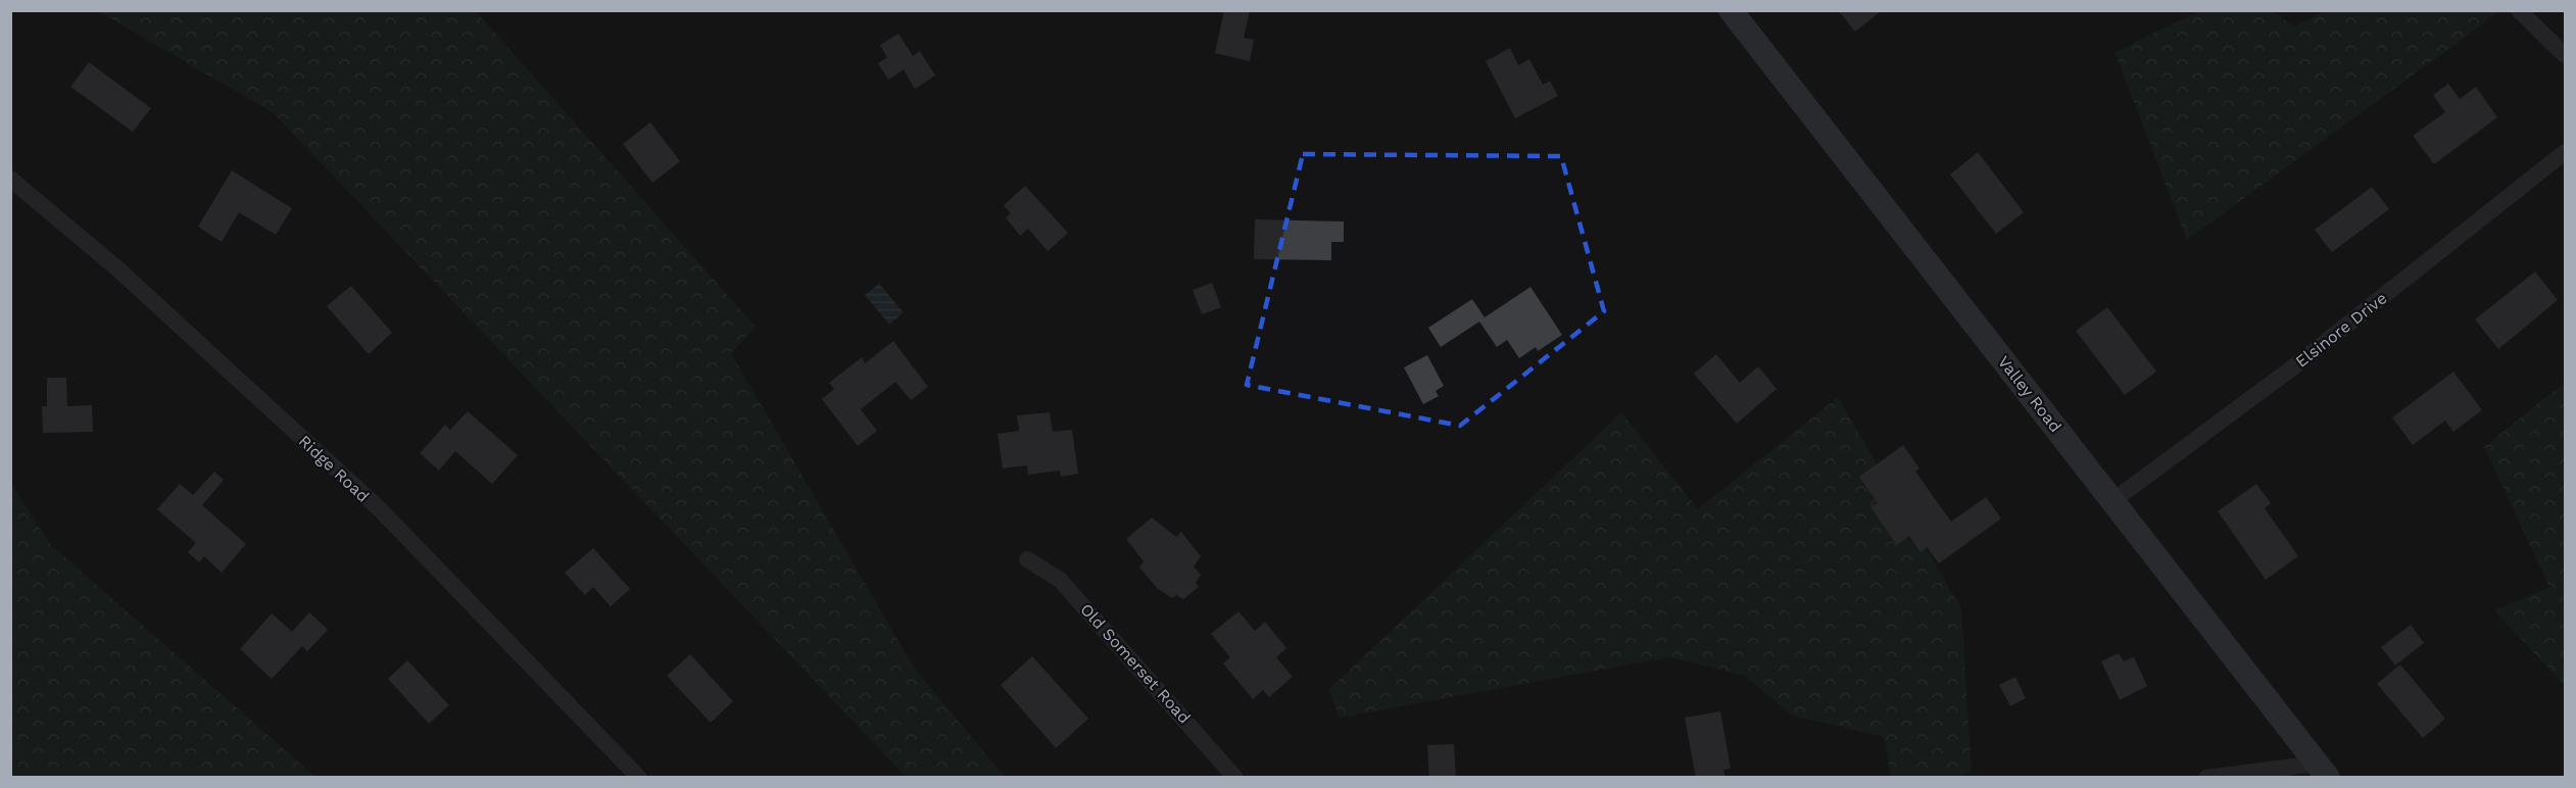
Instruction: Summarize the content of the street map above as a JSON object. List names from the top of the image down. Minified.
{"streets":{"main road":["Valley Road"],"street":["Elsinore Drive","Ridge Road","Old Somerset Road"]},"crossings":[["Elsinore Drive","Valley Road"]]}
